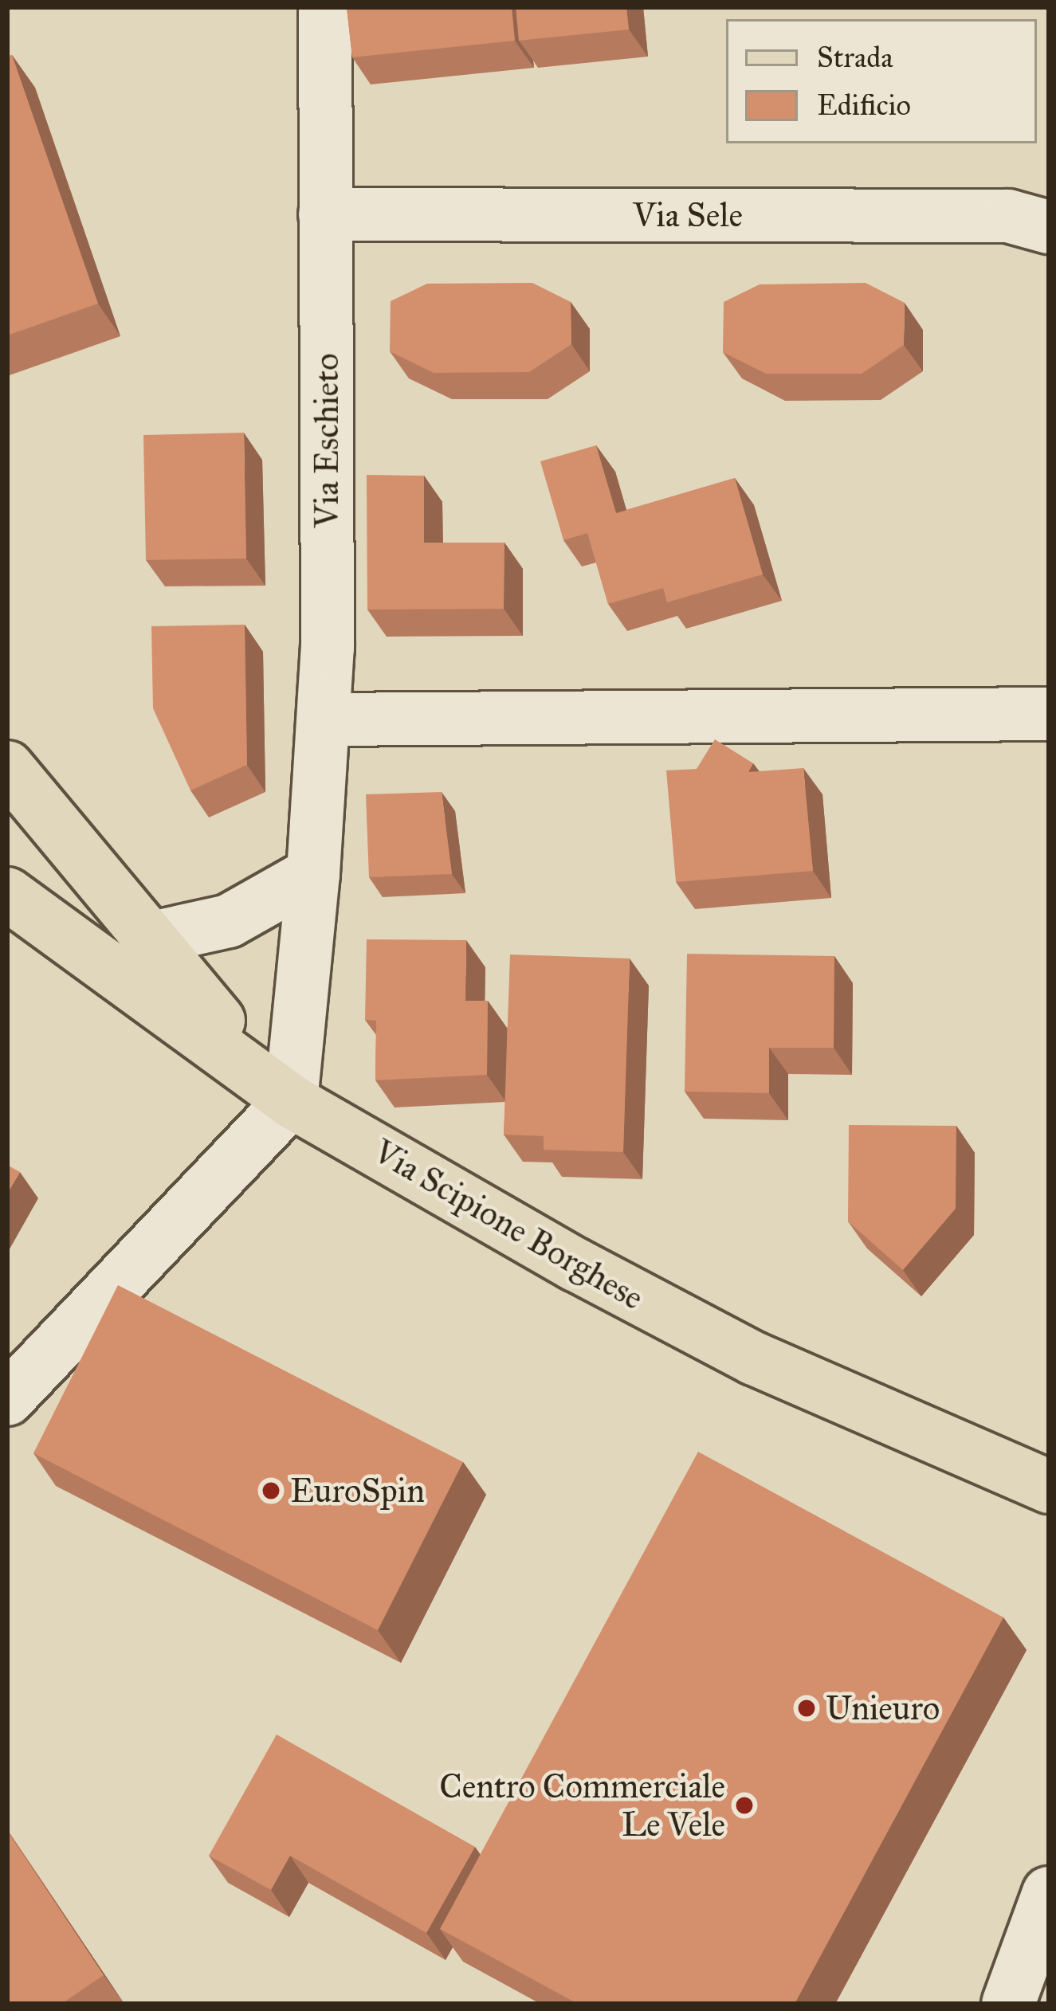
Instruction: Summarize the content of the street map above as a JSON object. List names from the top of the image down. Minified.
{"streets":{"main road":["Via Scipione Borghese"],"street":["Via Sele","Via Eschieto"]},"crossings":[["Via Sele","Via Eschieto"],["Via Eschieto","Via Scipione Borghese"]],"places":["EuroSpin","Unieuro","Centro Commerciale Le Vele"],"legend":["Strada","Edificio"]}
